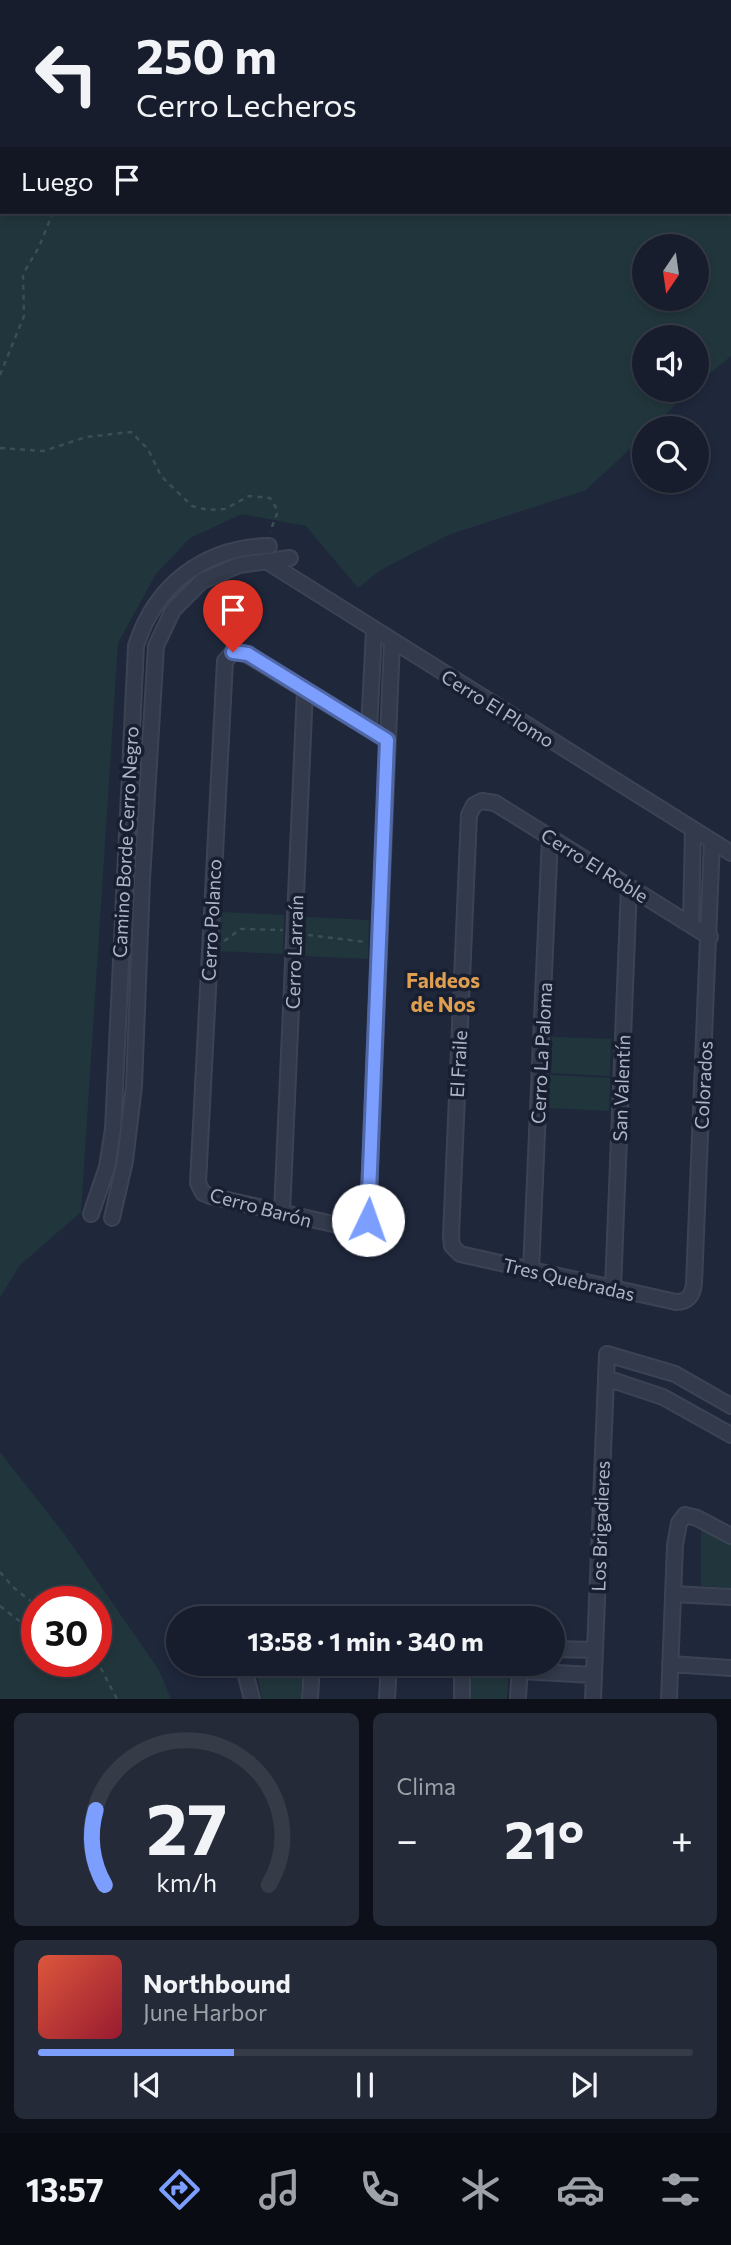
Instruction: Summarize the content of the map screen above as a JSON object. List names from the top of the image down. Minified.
{"streets":{"street":["Cerro El Plomo","Camino Borde Cerro Negro","Cerro El Roble","Cerro Polanco","Cerro Larraín","Cerro La Paloma","El Fraile","Colorados","San Valentín","Cerro Barón","Tres Quebradas","Los Brigadieres"]},"crossings":[["Cerro El Plomo","Camino Borde Cerro Negro"],["Cerro El Plomo","Colorados"],["Cerro El Roble","Cerro La Paloma"],["Cerro El Roble","El Fraile"],["Cerro El Roble","Colorados"],["Cerro El Roble","San Valentín"],["Cerro Polanco","Cerro Larraín"],["Cerro Polanco","Cerro Barón"],["Cerro Larraín","Cerro Barón"],["Cerro La Paloma","Tres Quebradas"],["El Fraile","Tres Quebradas"],["Colorados","Tres Quebradas"],["San Valentín","Tres Quebradas"]],"districts":["Faldeos de Nos"],"north":"bottom","page":{"turn":["250 m","Cerro Lecheros"],"then":"Luego","limit":"30","trip":"13:58 · 1 min · 340 m","tile":"Clima","heat":["−","21°","+"],"song":["Northbound","June Harbor"],"tabs":"13:57","gauge":["27","km/h"]}}
